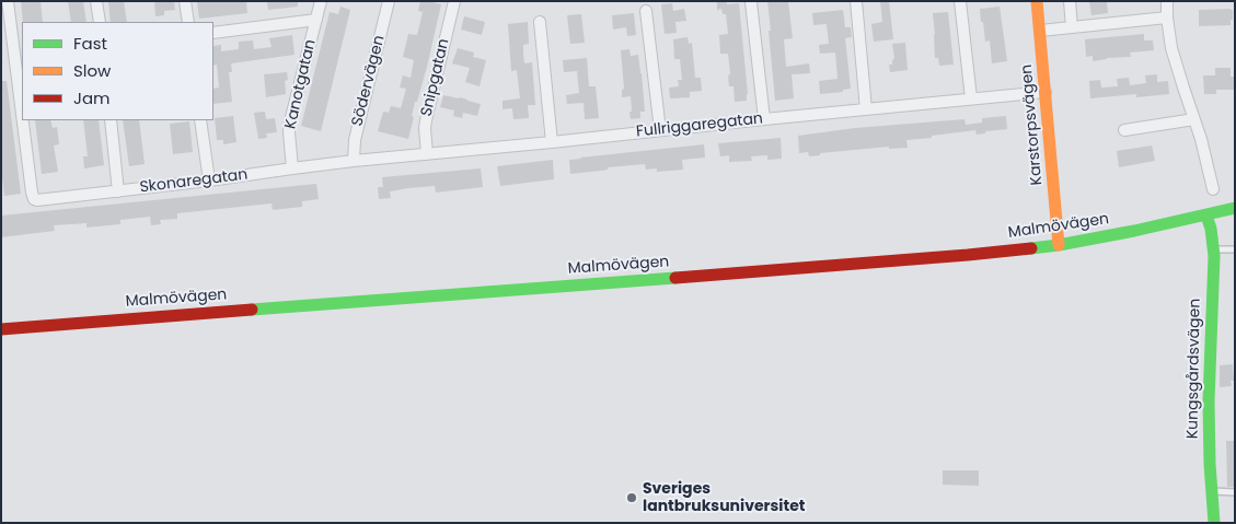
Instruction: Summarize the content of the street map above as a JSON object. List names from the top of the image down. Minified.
{"streets":{"main road":["Karstorpsvägen","Malmövägen","Kungsgårdsvägen"],"street":["Snipgatan","Södervägen","Kanotgatan","Fullriggaregatan","Skonaregatan"]},"crossings":[["Snipgatan","Fullriggaregatan"],["Södervägen","Fullriggaregatan"],["Södervägen","Skonaregatan"],["Kanotgatan","Skonaregatan"],["Karstorpsvägen","Fullriggaregatan"],["Karstorpsvägen","Malmövägen"],["Fullriggaregatan","Skonaregatan"],["Malmövägen","Kungsgårdsvägen"]],"places":["Sveriges lantbruksuniversitet"],"legend":["Fast","Slow","Jam"]}
